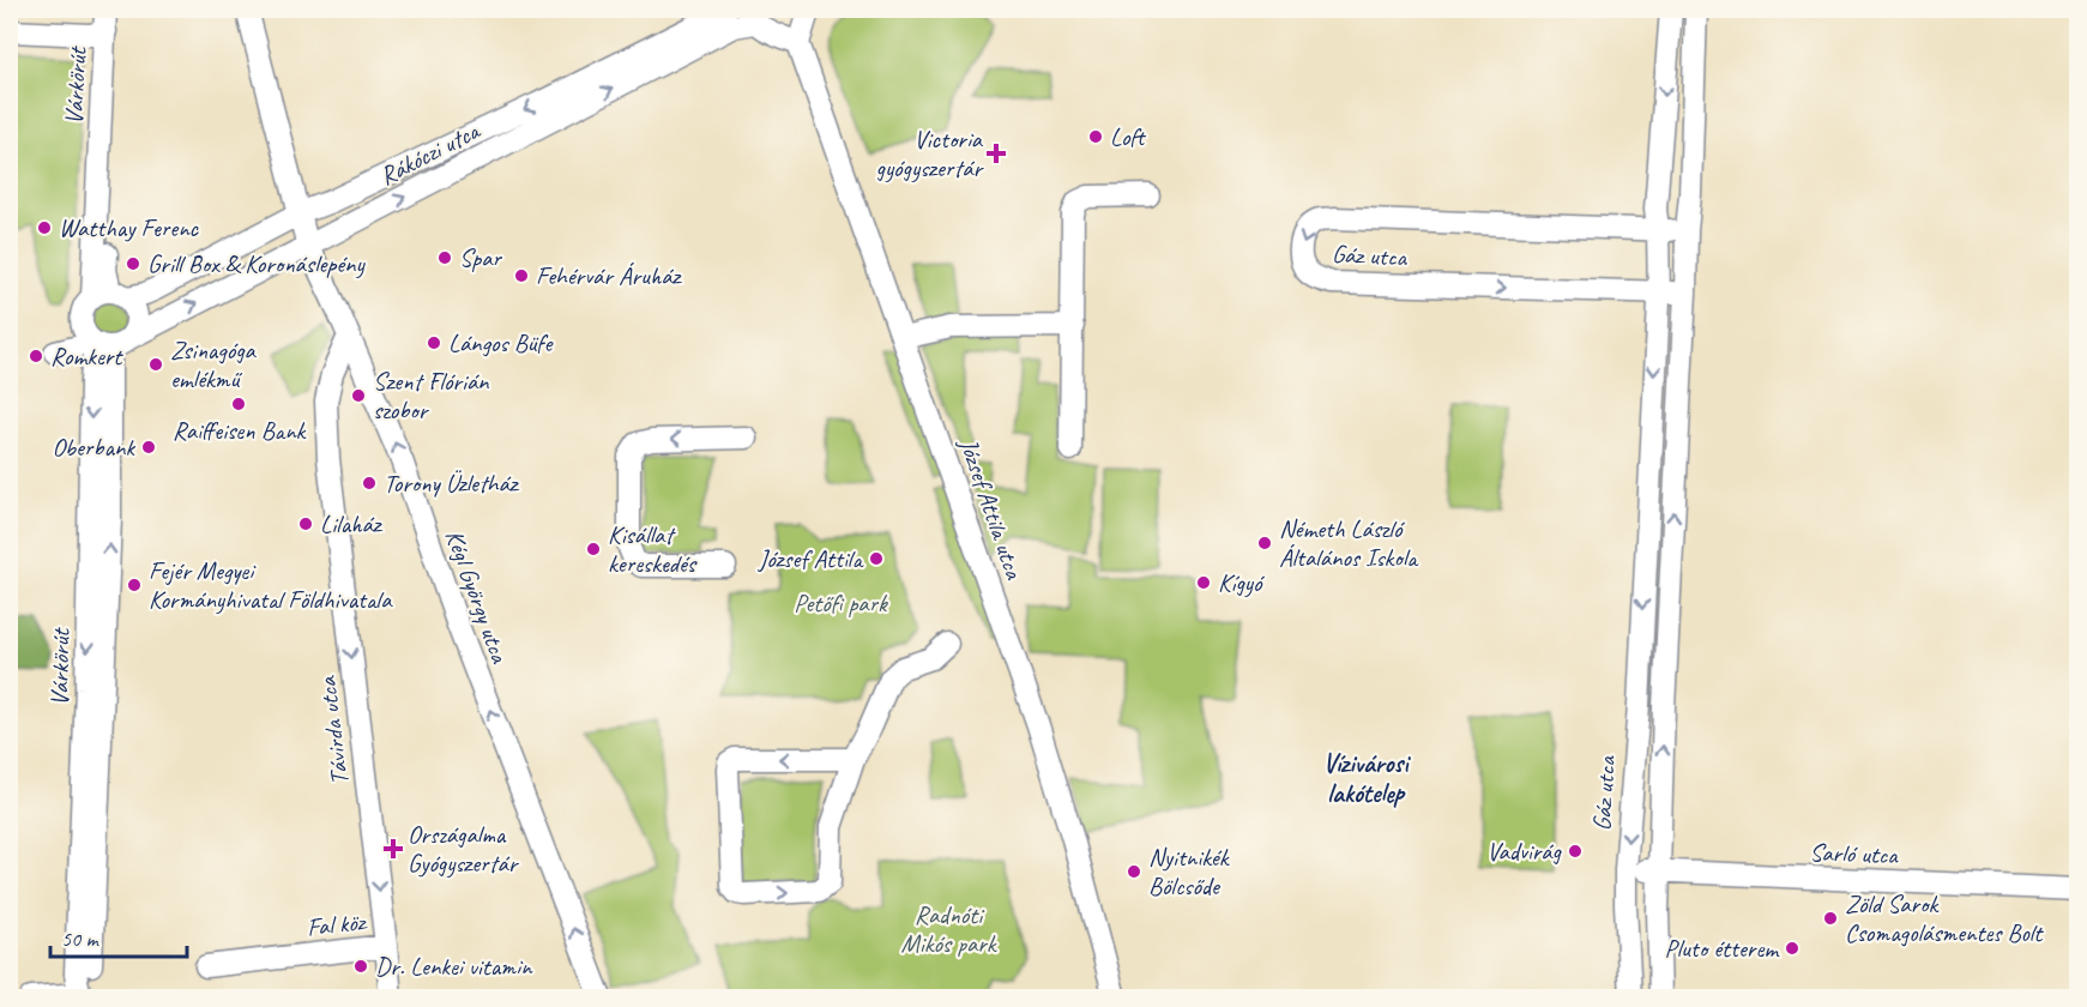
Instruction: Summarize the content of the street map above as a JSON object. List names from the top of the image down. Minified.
{"streets":{"street":["Várkörút","Rákóczi utca","Gáz utca","József Attila utca","Kégl György utca","Távirda utca","Sarló utca","Fal köz"]},"crossings":[["Várkörút","Rákóczi utca"],["Rákóczi utca","Kégl György utca"],["Gáz utca","Sarló utca"],["Kégl György utca","Távirda utca"],["Távirda utca","Fal köz"]],"one_way":["Kégl György utca","Távirda utca"],"districts":["Vízivárosi lakótelep"],"parks":["Petőfi park","Radnóti Mikós park"],"places":{"other":["Loft","Watthay Ferenc","Spar","Grill Box & Koronáslepény","Fehérvár Áruház","Lángos Büfe","Romkert","Zsinagóga emlékmű","Szent Flórián szobor","Raiffeisen Bank","Oberbank","Torony Üzletház","Lilaház","Németh László Általános Iskola","Kisállat kereskedés","József Attila","Kígyó","Fejér Megyei Kormányhivatal Földhivatala","Vadvirág","Nyitnikék Bölcsőde","Zöld Sarok Csomagolásmentes Bolt","Pluto étterem","Dr. Lenkei vitamin"],"health":["Victoria gyógyszertár","Országalma Gyógyszertár"]},"scale_bar":"50 m"}
